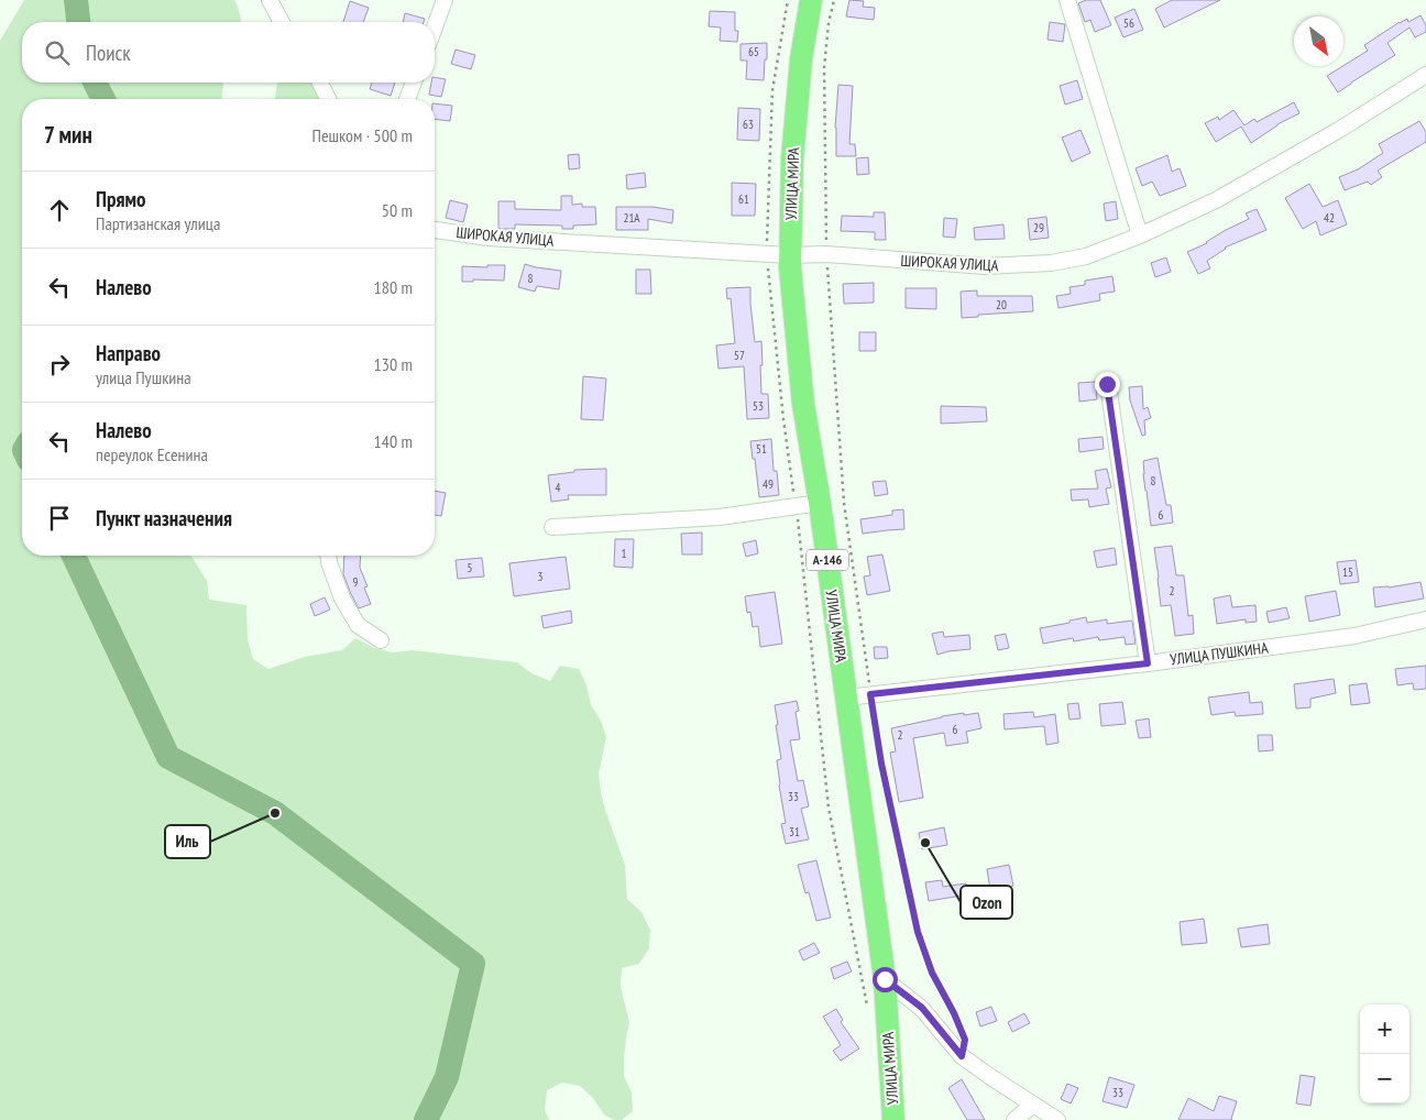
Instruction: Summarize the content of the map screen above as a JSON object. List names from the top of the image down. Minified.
{"streets":{"highway":["УЛИЦА МИРА","А-146"],"street":["ШИРОКАЯ УЛИЦА","УЛИЦА ПУШКИНА"]},"crossings":[["УЛИЦА МИРА","ШИРОКАЯ УЛИЦА"],["УЛИЦА МИРА","УЛИЦА ПУШКИНА"]],"places":["Иль","Ozon"],"house_numbers":["56","65","63","61","21А","42","29","8","20","57","53","51","8","49","4","6","1","5","15","3","9","2","6","2","33","31","33"],"north":"bottom right","page":{"search":"Поиск","heading":["7 мин","Пешком · 500 m"],"list":[["Прямо","Партизанская улица","50 m"],["Налево","180 m"],["Направо","улица Пушкина","130 m"],["Налево","переулок Есенина","140 m"],"Пункт назначения"],"map_buttons":["+","−"]}}
